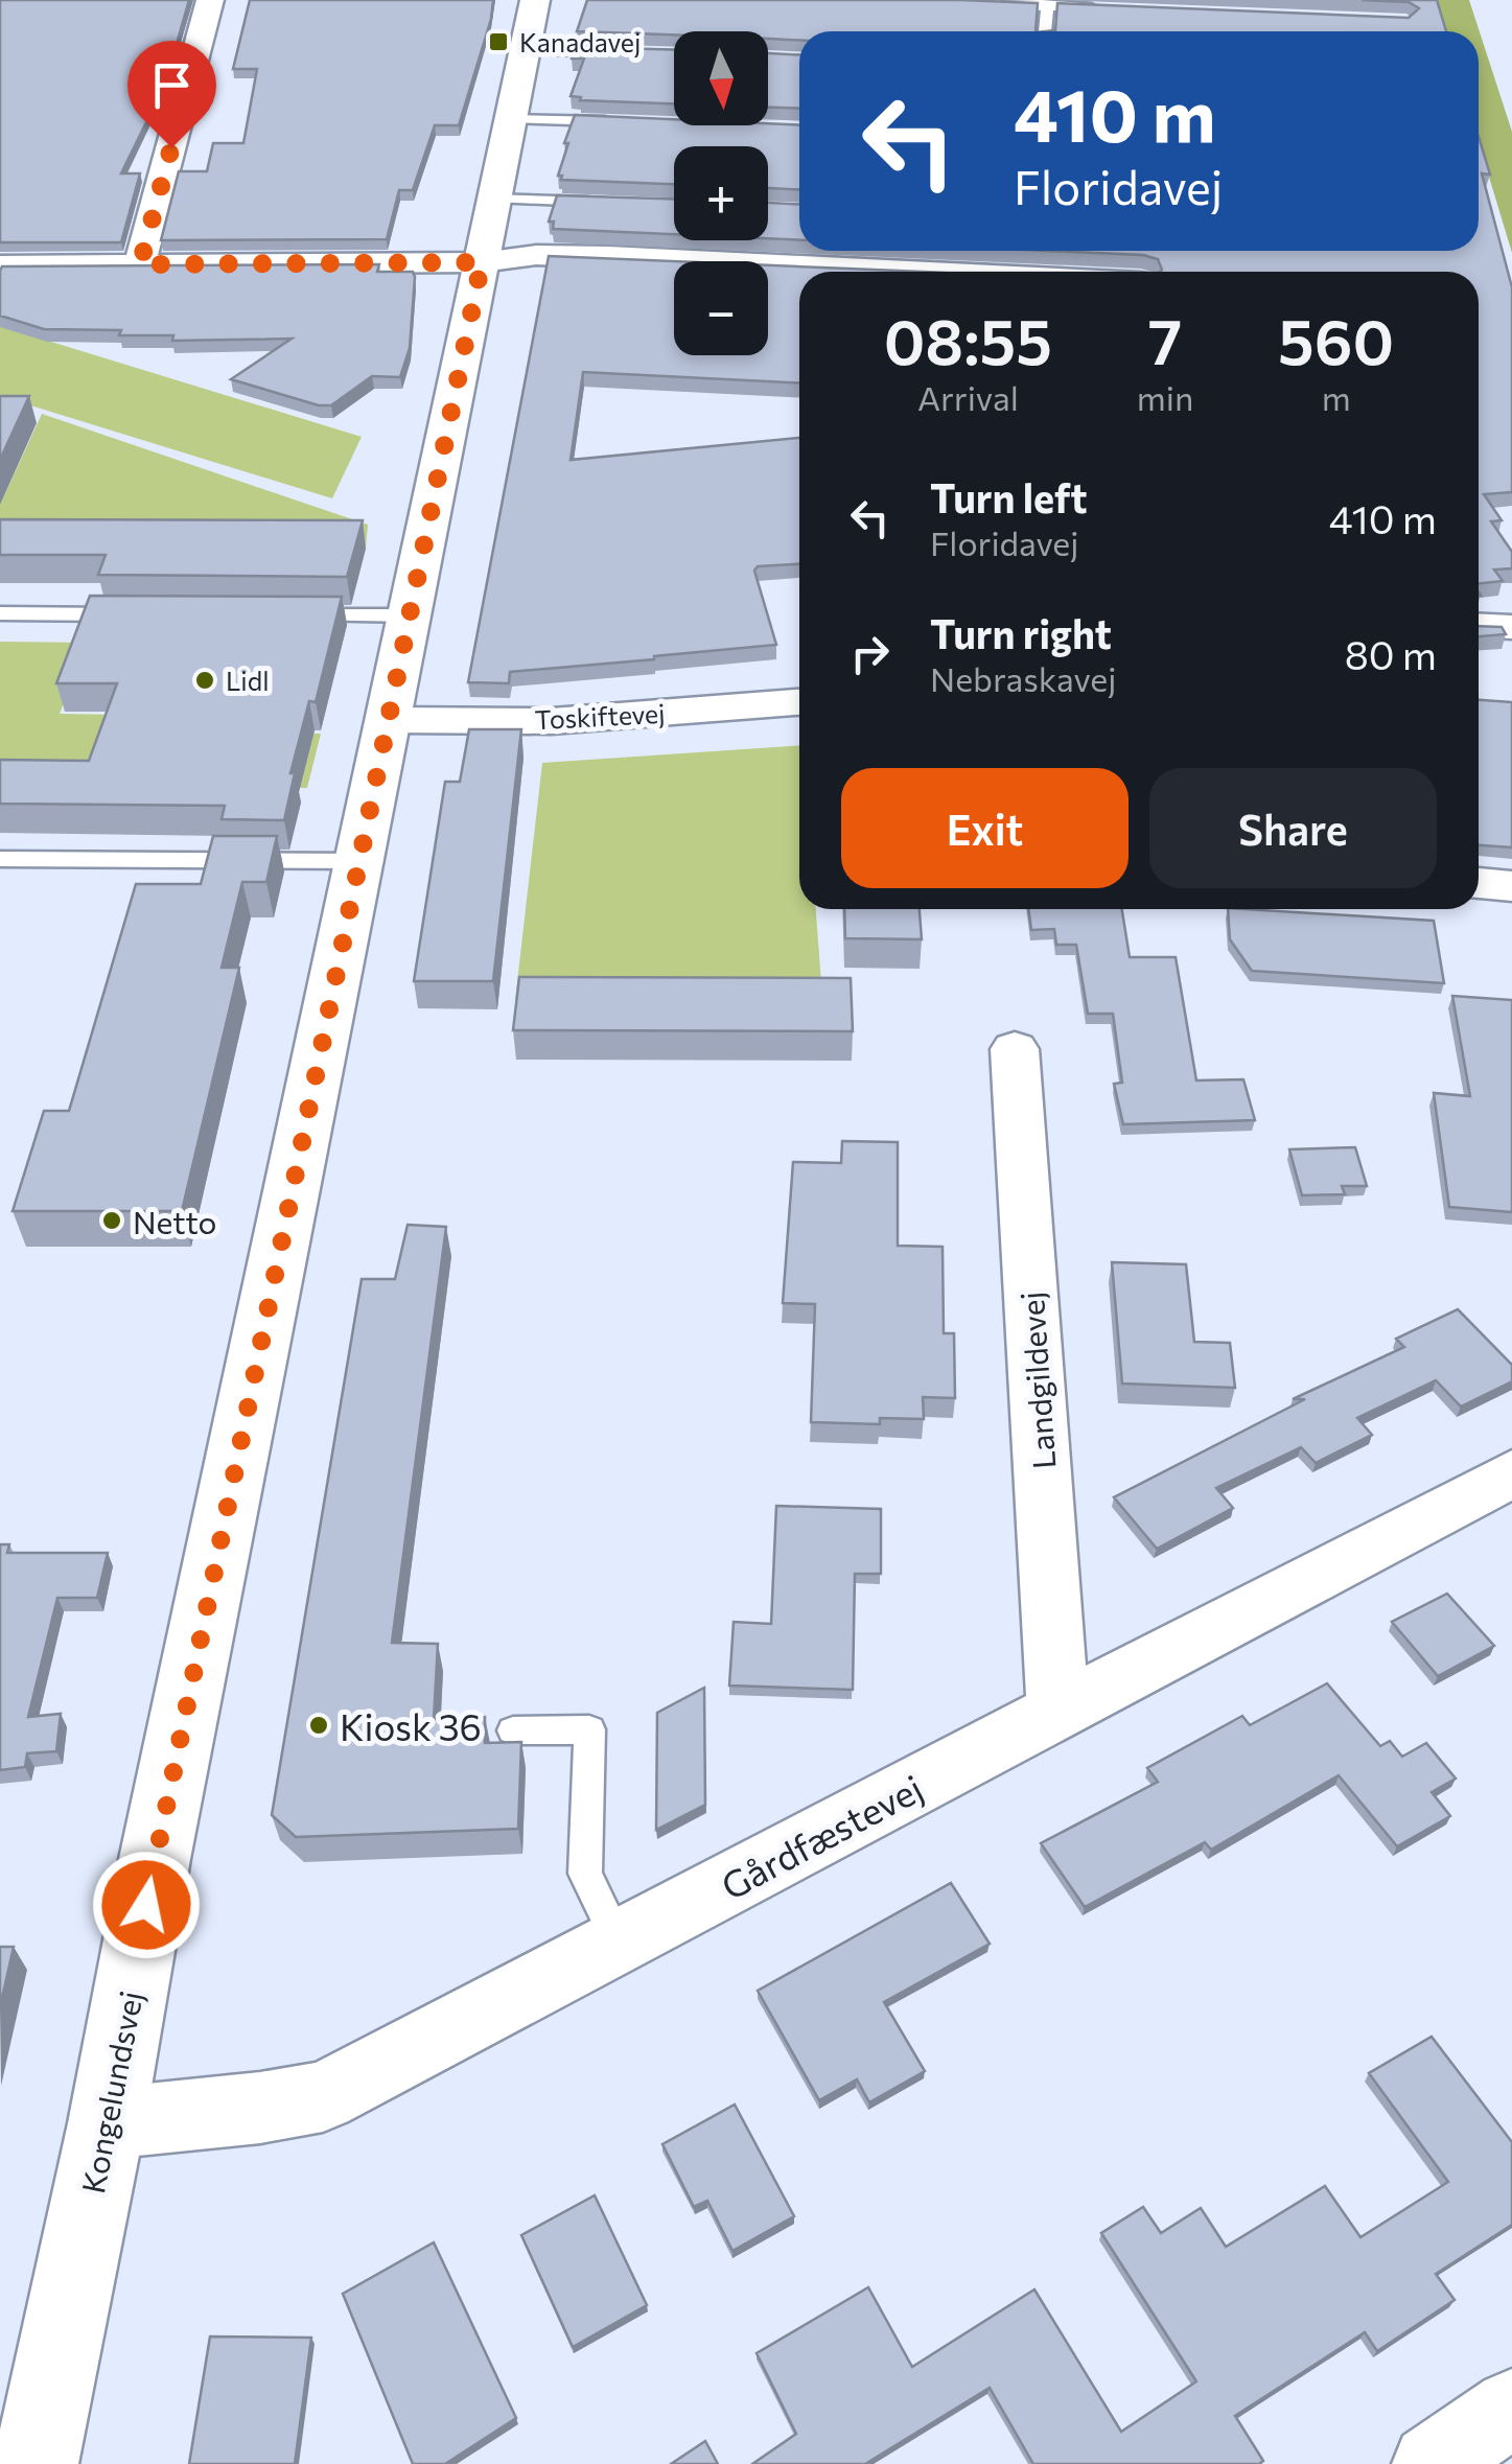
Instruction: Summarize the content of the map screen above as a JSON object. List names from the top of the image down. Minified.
{"streets":{"street":["Toskiftevej","Landgildevej","Gårdfæstevej","Kongelundsvej"]},"crossings":[["Toskiftevej","Kongelundsvej"],["Landgildevej","Gårdfæstevej"],["Gårdfæstevej","Kongelundsvej"]],"places":{"transit":["Kanadavej"],"other":["Lidl","Netto","Kiosk 36"]},"north":"bottom","page":{"map_buttons":["+","−"],"turn":["410 m","Floridavej"],"eta":["08:55","Arrival","7","min","560","m"],"list":[{"name":"Turn left","note":"Floridavej","value":"410 m"},{"name":"Turn right","note":"Nebraskavej","value":"80 m"}],"buttons":["Exit","Share"]}}
